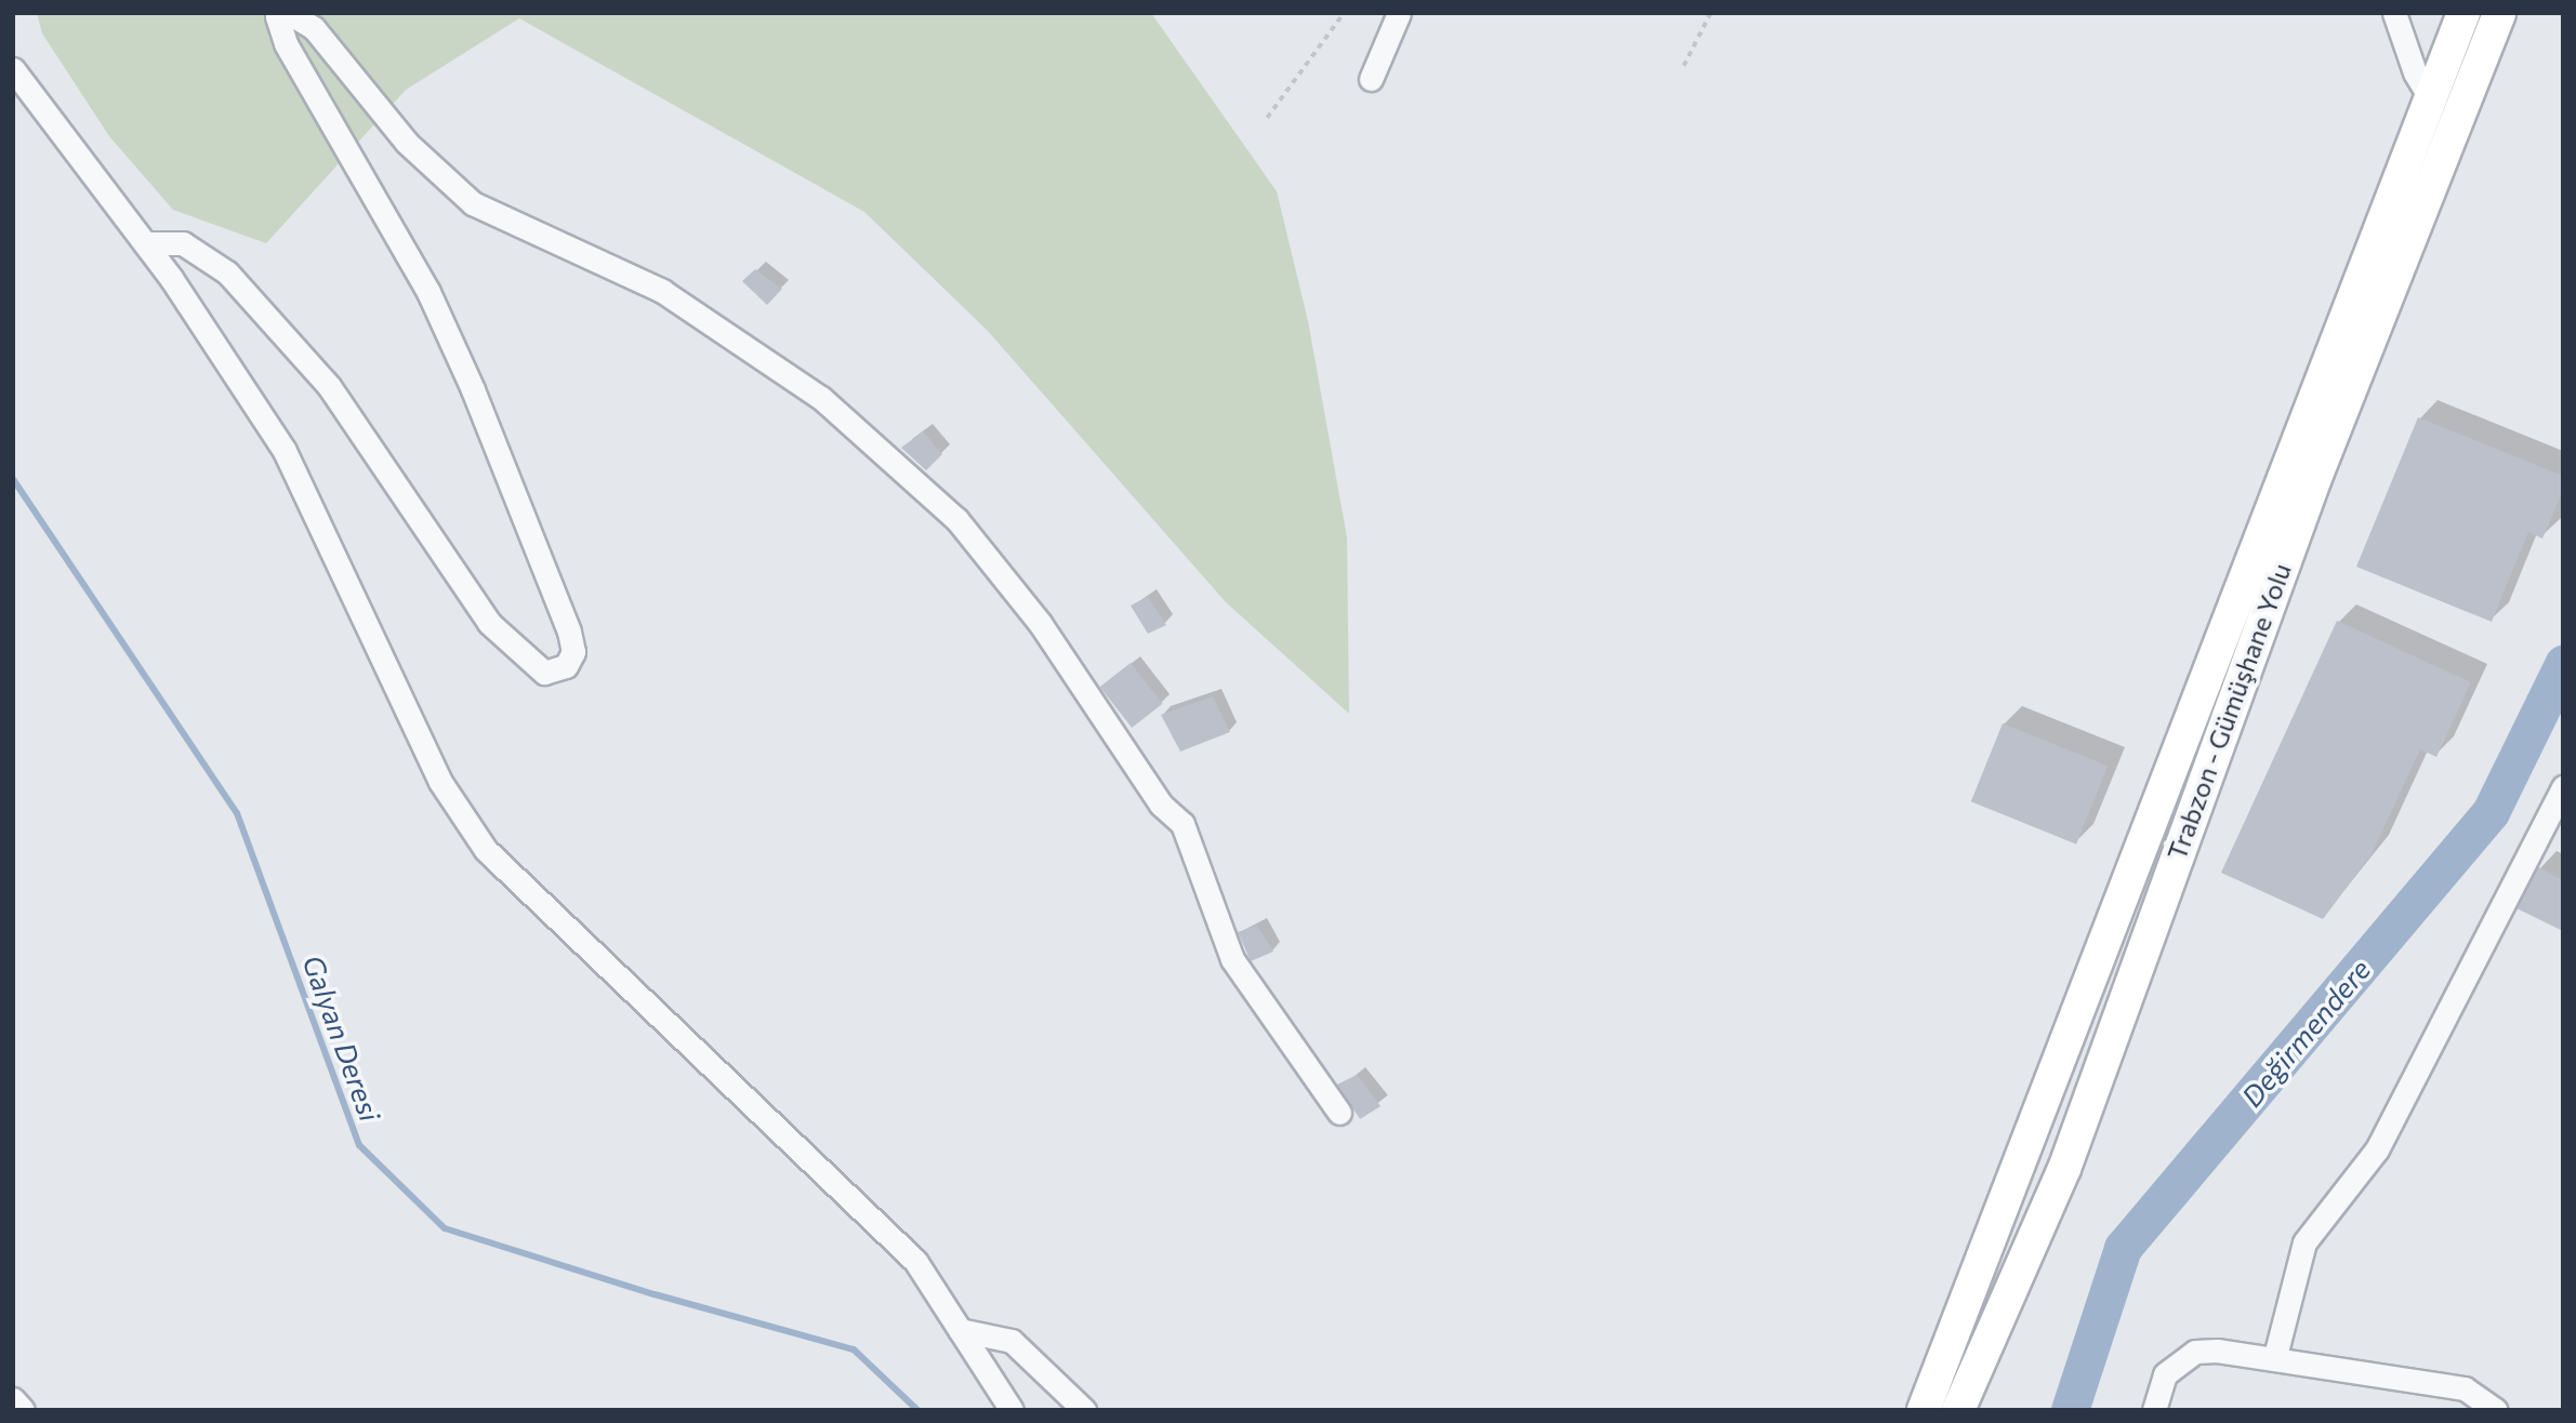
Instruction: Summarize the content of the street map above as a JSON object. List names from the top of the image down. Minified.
{"streets":{"highway":["Trabzon - Gümüşhane Yolu"]},"water":["Değirmendere","Galyan Deresi"]}
